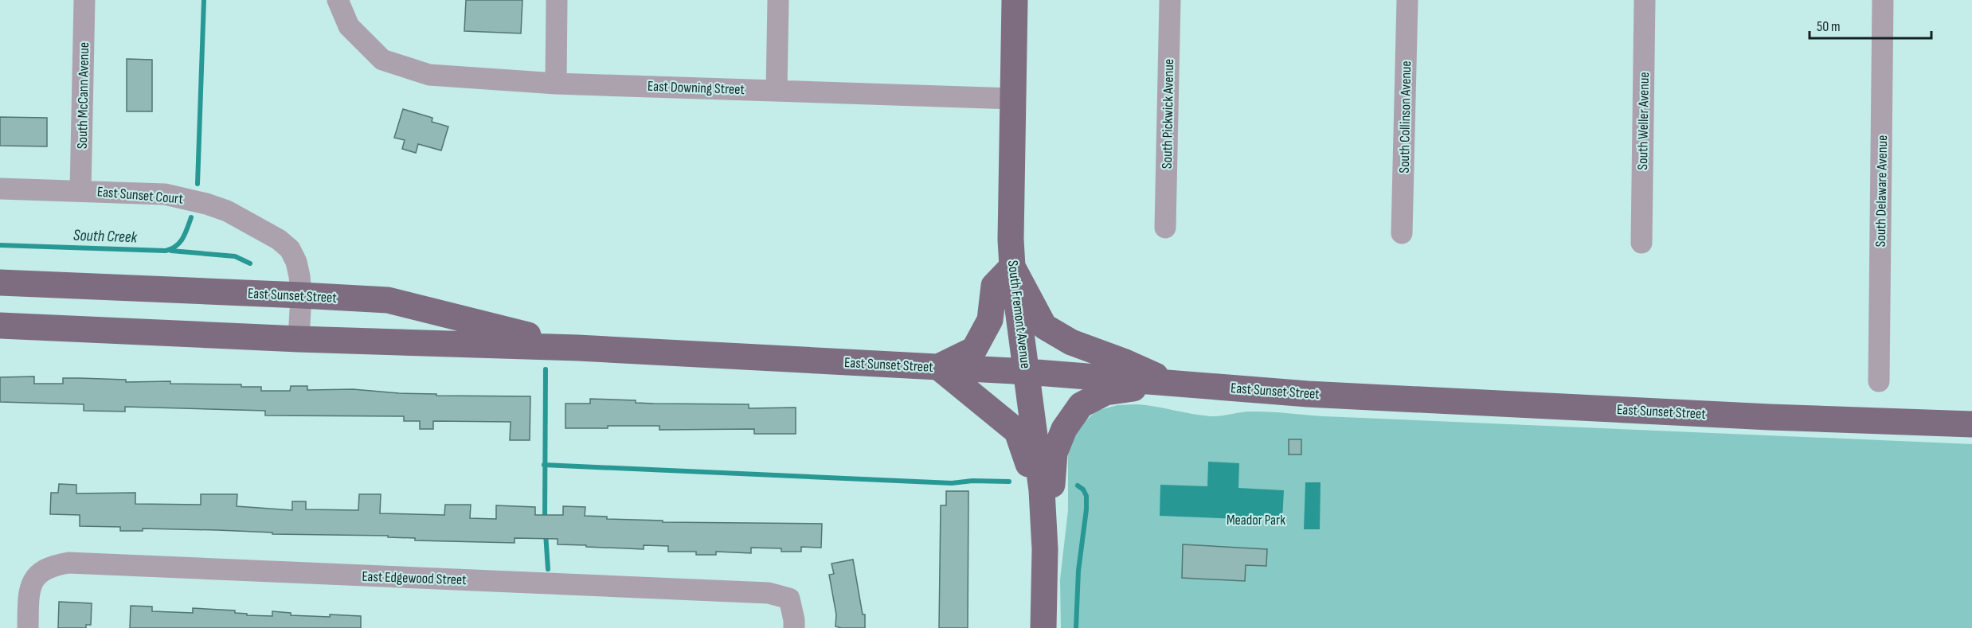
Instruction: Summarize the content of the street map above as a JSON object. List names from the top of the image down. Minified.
{"streets":{"main road":["East Sunset Street","South Fremont Avenue"],"street":["East Downing Street","South McCann Avenue","South Pickwick Avenue","South Collinson Avenue","South Weller Avenue","South Delaware Avenue","East Sunset Court","East Edgewood Street"]},"crossings":[["East Downing Street","South Fremont Avenue"],["South McCann Avenue","East Sunset Court"],["East Sunset Court","East Sunset Street"],["East Sunset Street","South Fremont Avenue"]],"water":["South Creek"],"parks":["Meador Park"],"scale_bar":"50 m"}
